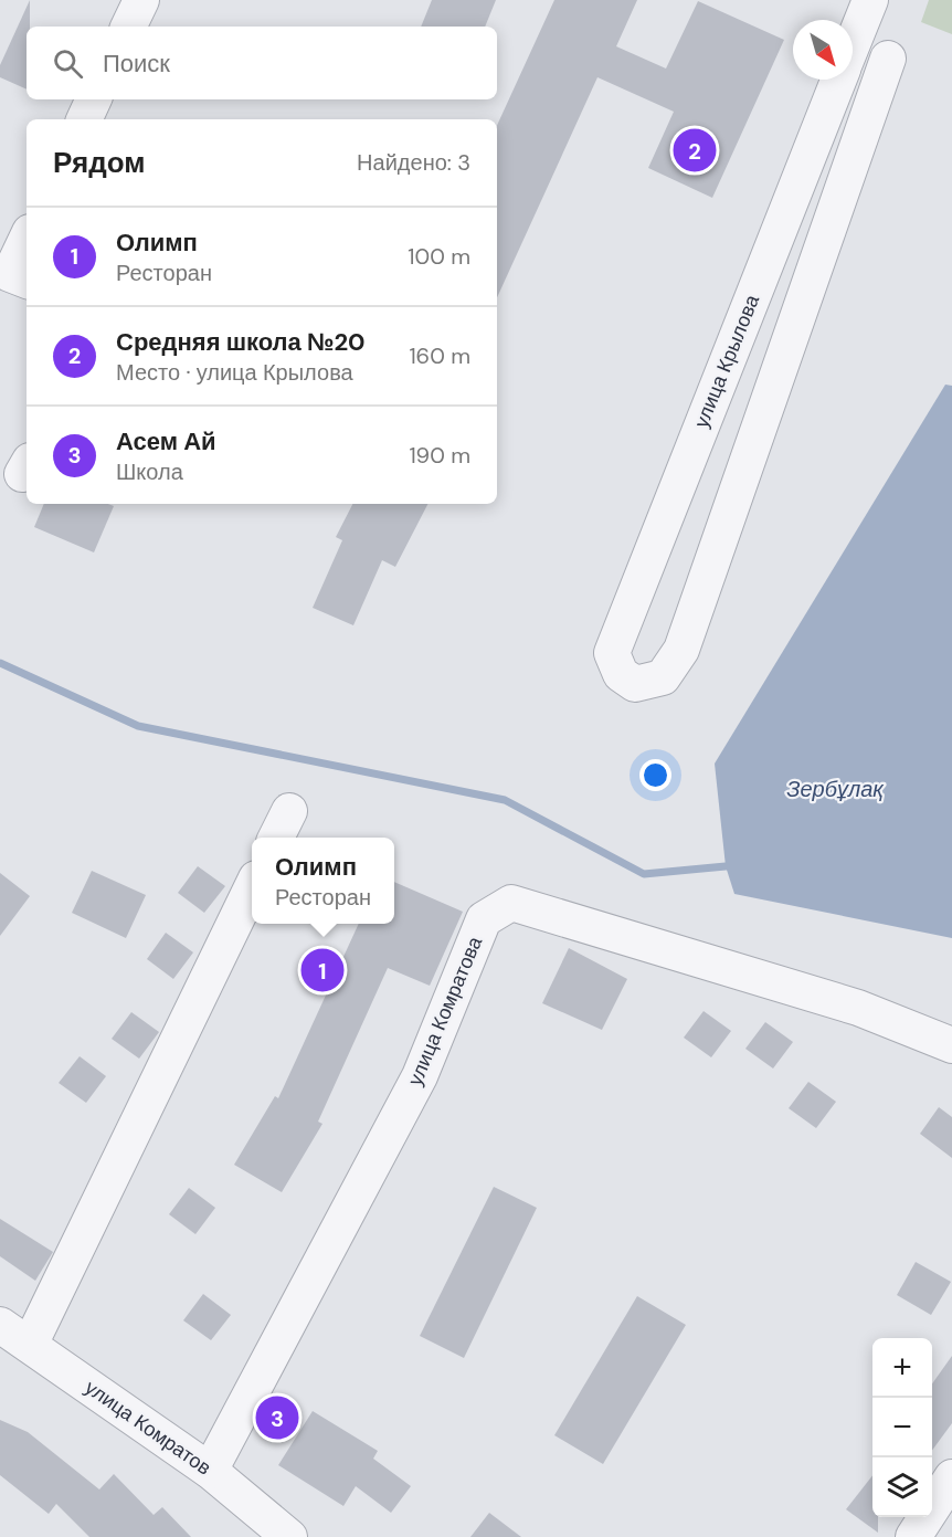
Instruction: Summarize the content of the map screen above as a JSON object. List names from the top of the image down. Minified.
{"streets":{"street":["улица Крылова","улица Комратова","улица Комратов"]},"crossings":[["улица Комратова","улица Комратов"]],"water":["Зербұлақ"],"north":"bottom right","page":{"search":"Поиск","heading":["Рядом","Найдено: 3"],"pins":["2","1","3"],"list":[{"mark":"1","name":"Олимп","note":"Ресторан","value":"100 m"},{"mark":"2","name":"Средняя школа №20","note":"Место · улица Крылова","value":"160 m"},{"mark":"3","name":"Асем Ай","note":"Школа","value":"190 m"}],"popup":["Олимп","Ресторан"],"map_buttons":["+","−"]}}
